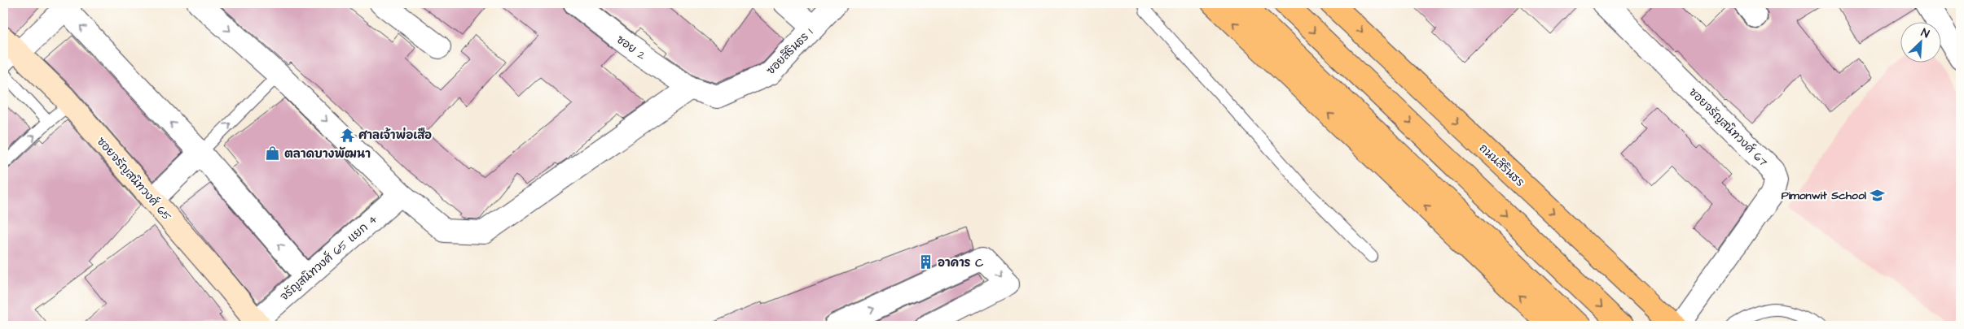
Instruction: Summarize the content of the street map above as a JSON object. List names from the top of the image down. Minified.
{"streets":{"main road":["ถนนสิรินธร"],"street":["ซอย 2","ซอยสิรินธร 1","ซอยจรัญสนิทวงศ์ 67","ซอยจรัญสนิทวงศ์ 65","จรัญสนิทวงศ์ 65 แยก 4"]},"crossings":[["ซอย 2","ซอยสิรินธร 1"],["ซอยจรัญสนิทวงศ์ 65","จรัญสนิทวงศ์ 65 แยก 4"]],"places":{"temple":["ศาลเจ้าพ่อเสือ"],"shop":["ตลาดบางพัฒนา"],"school or university":["Pimonwit School"],"building":["อาคาร C"]},"north":"top right"}
